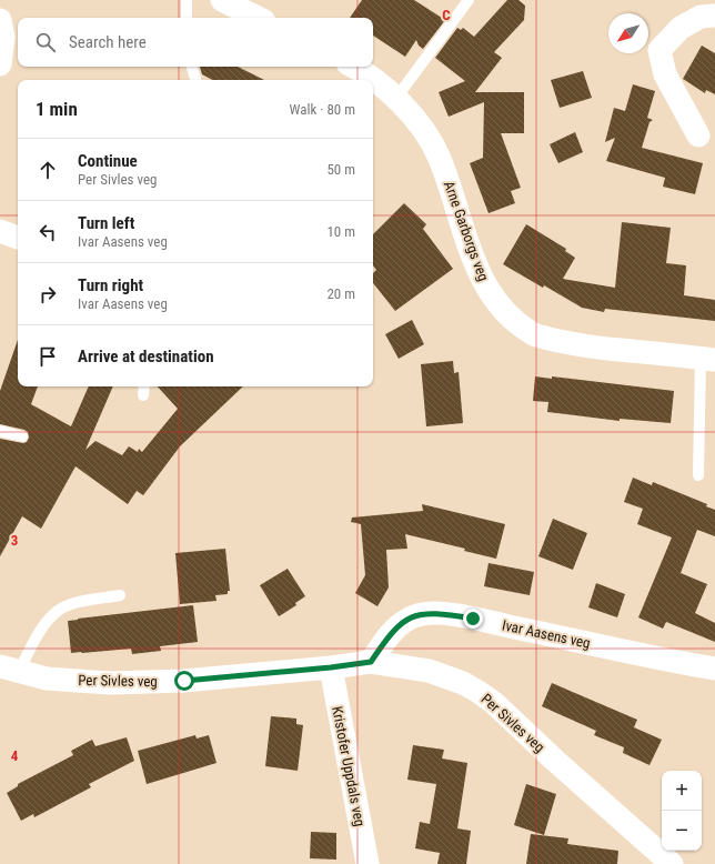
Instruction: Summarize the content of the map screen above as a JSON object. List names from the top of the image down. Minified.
{"streets":{"street":["Arne Garborgs veg","Ivar Aasens veg","Per Sivles veg","Kristofer Uppdals veg"]},"crossings":[["Ivar Aasens veg","Per Sivles veg"],["Per Sivles veg","Kristofer Uppdals veg"]],"north":"bottom left","page":{"search":"Search here","heading":["1 min","Walk · 80 m"],"list":[["Continue","Per Sivles veg","50 m"],["Turn left","Ivar Aasens veg","10 m"],["Turn right","Ivar Aasens veg","20 m"],"Arrive at destination"],"map_buttons":["+","−"]},"grid":{"columns":["C"],"rows":["3","4"]}}
